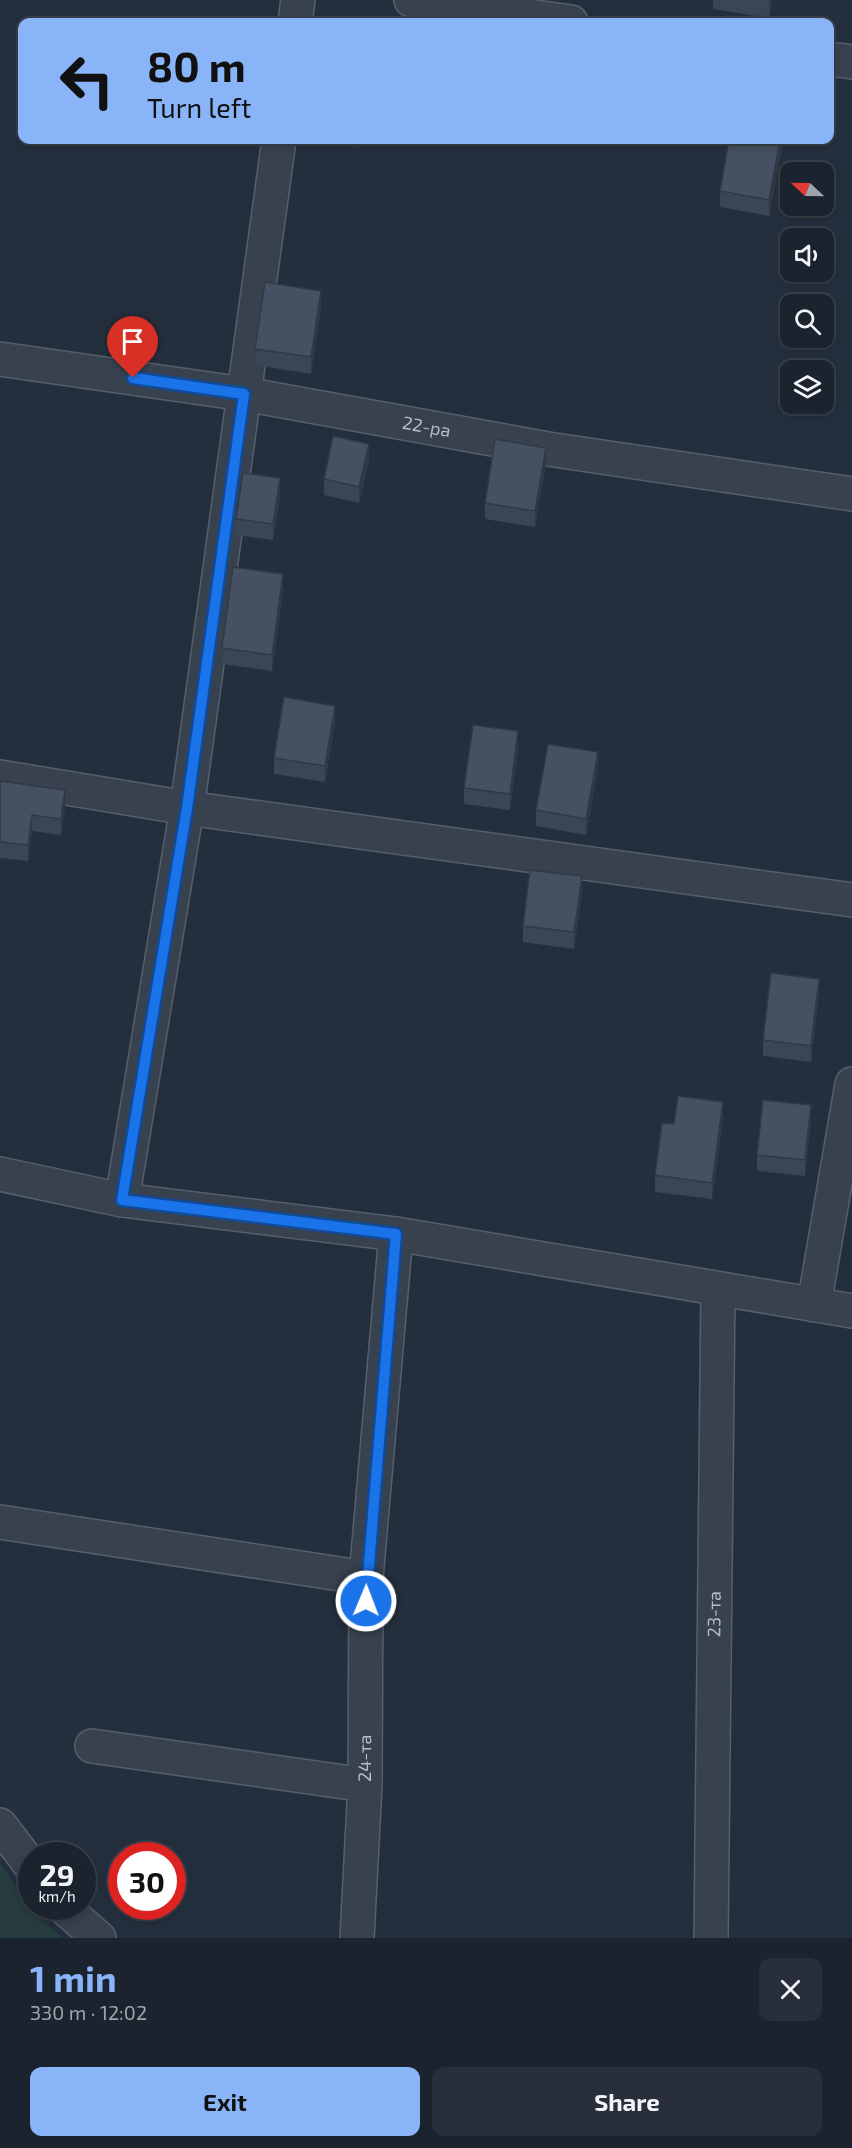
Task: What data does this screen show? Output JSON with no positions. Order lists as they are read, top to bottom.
{
  "streets": {
    "street": ["22-ра", "23-та", "24-та"]
  },
  "north": "left",
  "page": {
    "turn": ["80 m", "Turn left"],
    "speed": "29 km/h",
    "limit": "30",
    "heading": ["1 min", "330 m · 12:02"],
    "buttons": ["Exit", "Share"]
  }
}
